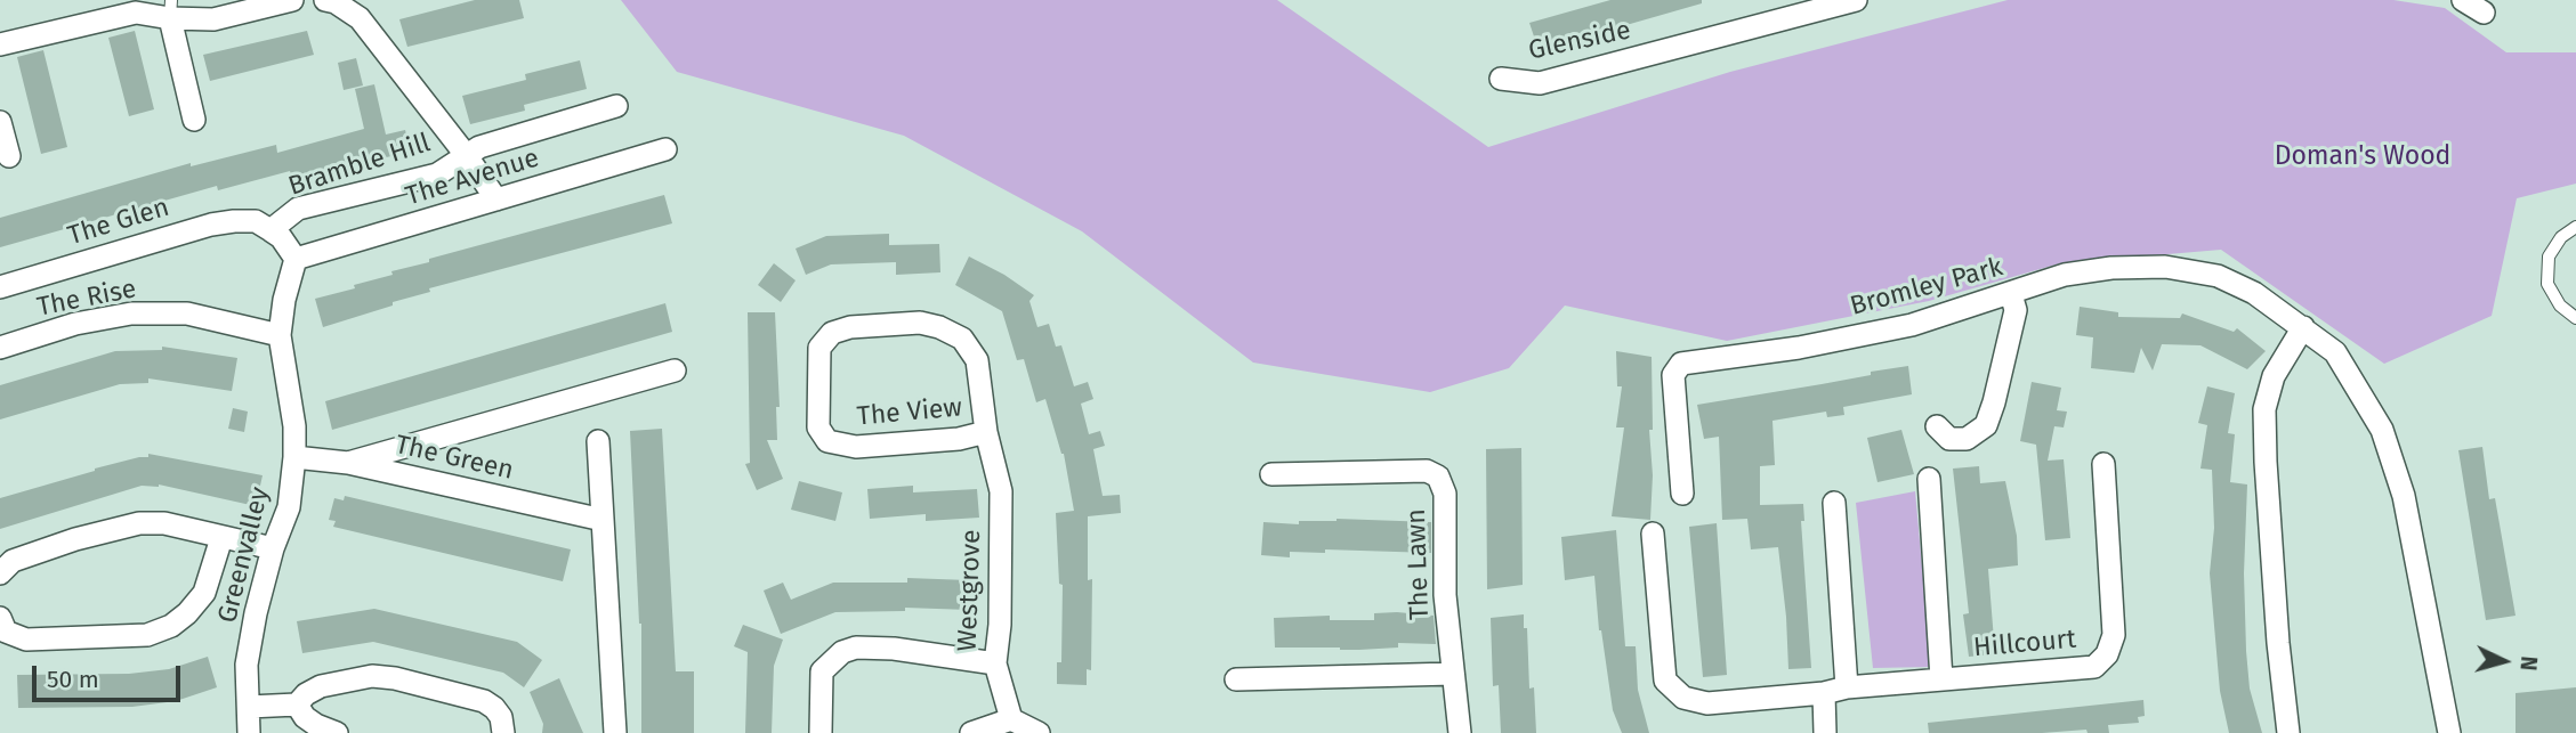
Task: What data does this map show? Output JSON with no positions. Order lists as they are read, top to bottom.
{
  "streets": {
    "street": [
      "Glenside",
      "Bramble Hill",
      "The Avenue",
      "The Glen",
      "Bromley Park",
      "The Rise",
      "The View",
      "The Green",
      "Greenvalley",
      "The Lawn",
      "Westgrove",
      "Hillcourt"
    ]
  },
  "crossings": [
    ["Bramble Hill", "The Avenue"],
    ["Bramble Hill", "The Glen"],
    ["The Avenue", "Greenvalley"],
    ["The Rise", "Greenvalley"],
    ["The View", "Westgrove"],
    ["The Green", "Greenvalley"]
  ],
  "parks": ["Doman's Wood"],
  "scale_bar": "50 m",
  "north": "right"
}
